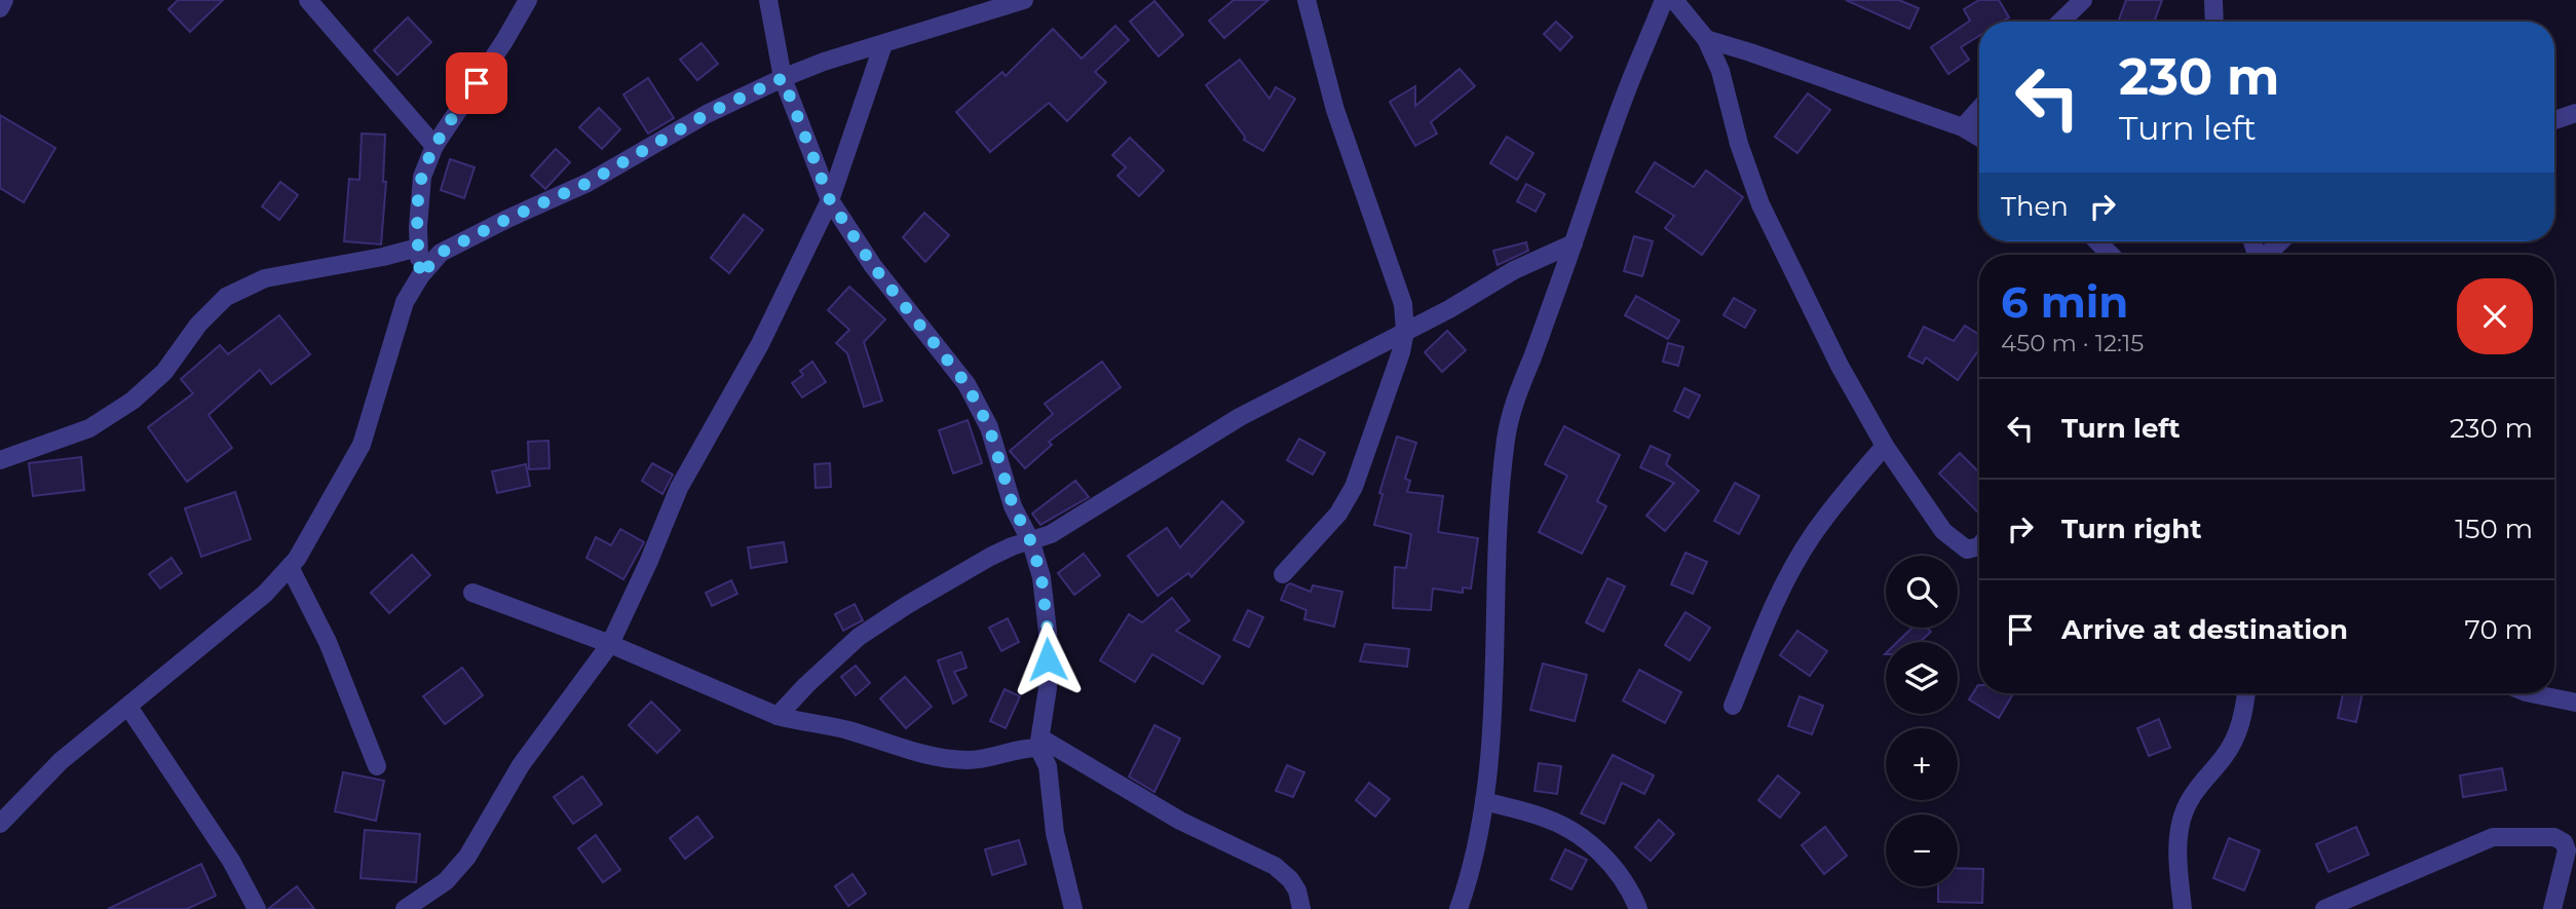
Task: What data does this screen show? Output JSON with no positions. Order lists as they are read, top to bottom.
{
  "page": {
    "turn": ["230 m", "Turn left"],
    "then": "Then",
    "heading": ["6 min", "450 m · 12:15"],
    "list": [
      {
        "name": "Turn left",
        "value": "230 m"
      },
      {
        "name": "Turn right",
        "value": "150 m"
      },
      {
        "name": "Arrive at destination",
        "value": "70 m"
      }
    ],
    "map_buttons": ["+", "−"]
  }
}
